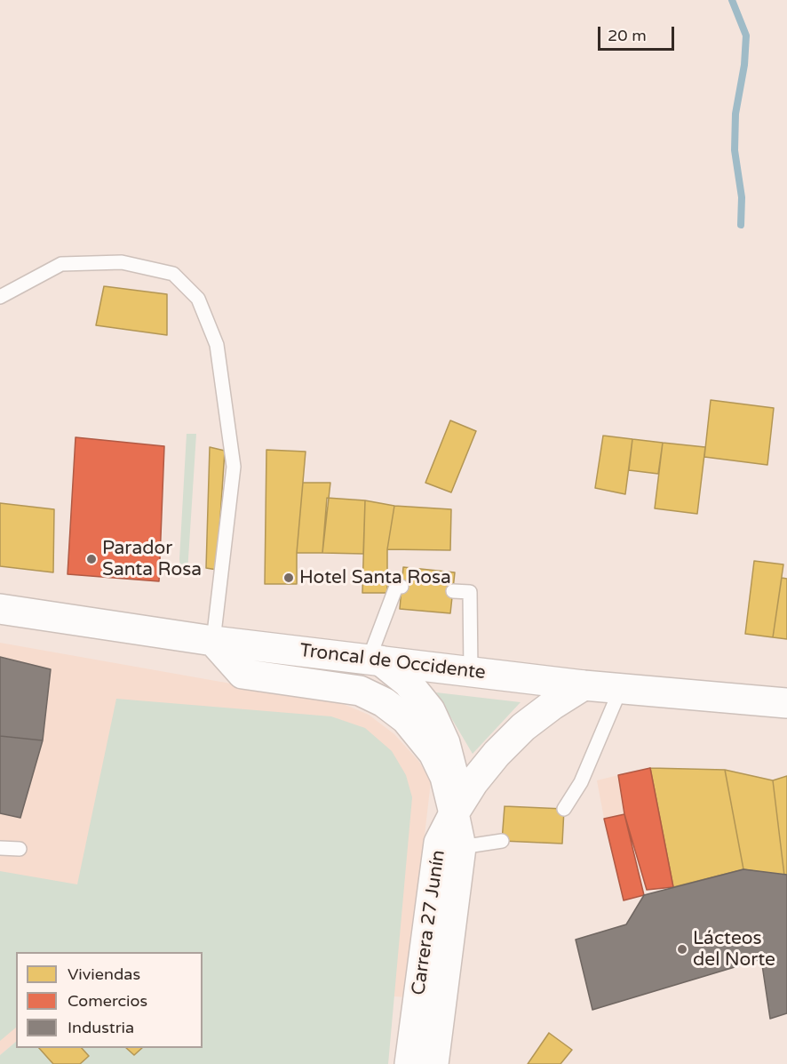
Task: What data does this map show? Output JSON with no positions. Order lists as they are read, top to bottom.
{
  "streets": {
    "main road": ["Troncal de Occidente", "Carrera 27 Junín"]
  },
  "places": ["Parador Santa Rosa", "Hotel Santa Rosa", "Lácteos del Norte"],
  "legend": ["Viviendas", "Comercios", "Industria"],
  "scale_bar": "20 m"
}
